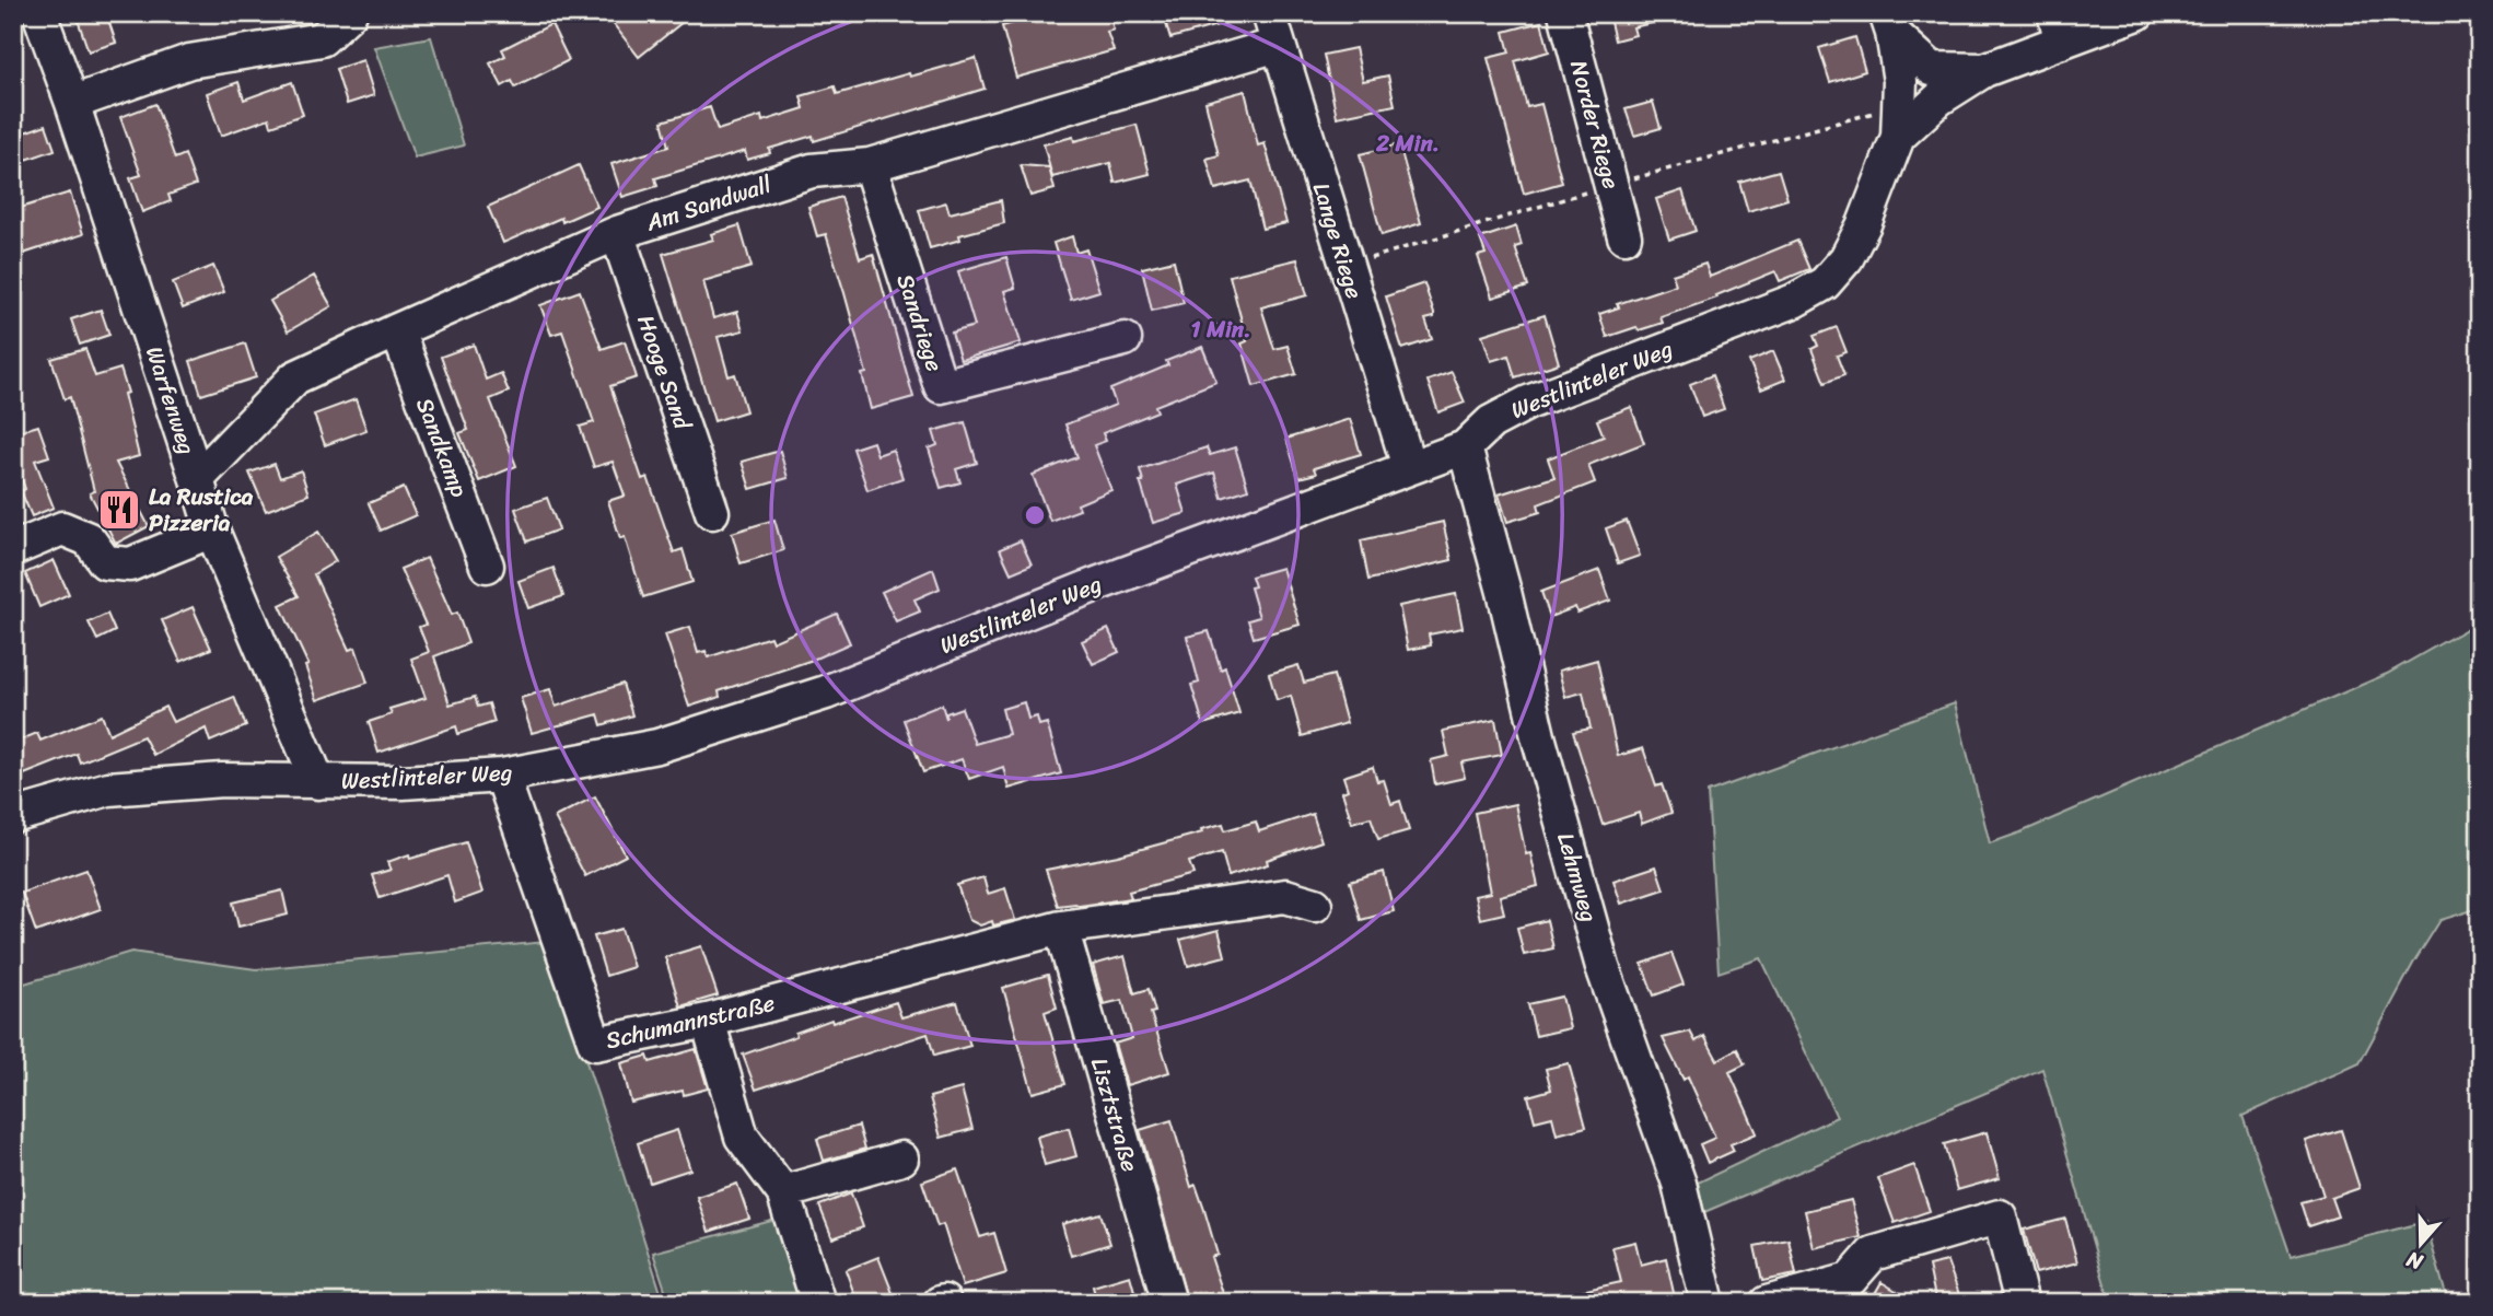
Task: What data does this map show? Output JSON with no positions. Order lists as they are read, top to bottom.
{
  "streets": {
    "street": [
      "Norder Riege",
      "Am Sandwall",
      "Lange Riege",
      "Sandriege",
      "Hooge Sand",
      "Westlinteler Weg",
      "Warfenweg",
      "Sandkamp",
      "Lehmweg",
      "Schumannstraße",
      "Lisztstraße"
    ]
  },
  "crossings": [
    ["Am Sandwall", "Lange Riege"],
    ["Am Sandwall", "Sandriege"],
    ["Am Sandwall", "Hooge Sand"],
    ["Am Sandwall", "Warfenweg"],
    ["Am Sandwall", "Sandkamp"],
    ["Lange Riege", "Westlinteler Weg"],
    ["Westlinteler Weg", "Warfenweg"],
    ["Westlinteler Weg", "Lehmweg"],
    ["Westlinteler Weg", "Schumannstraße"],
    ["Schumannstraße", "Lisztstraße"]
  ],
  "places": {
    "restaurant": ["La Rustica Pizzeria"]
  },
  "north": "bottom",
  "rings": ["2 Min.", "1 Min."]
}
